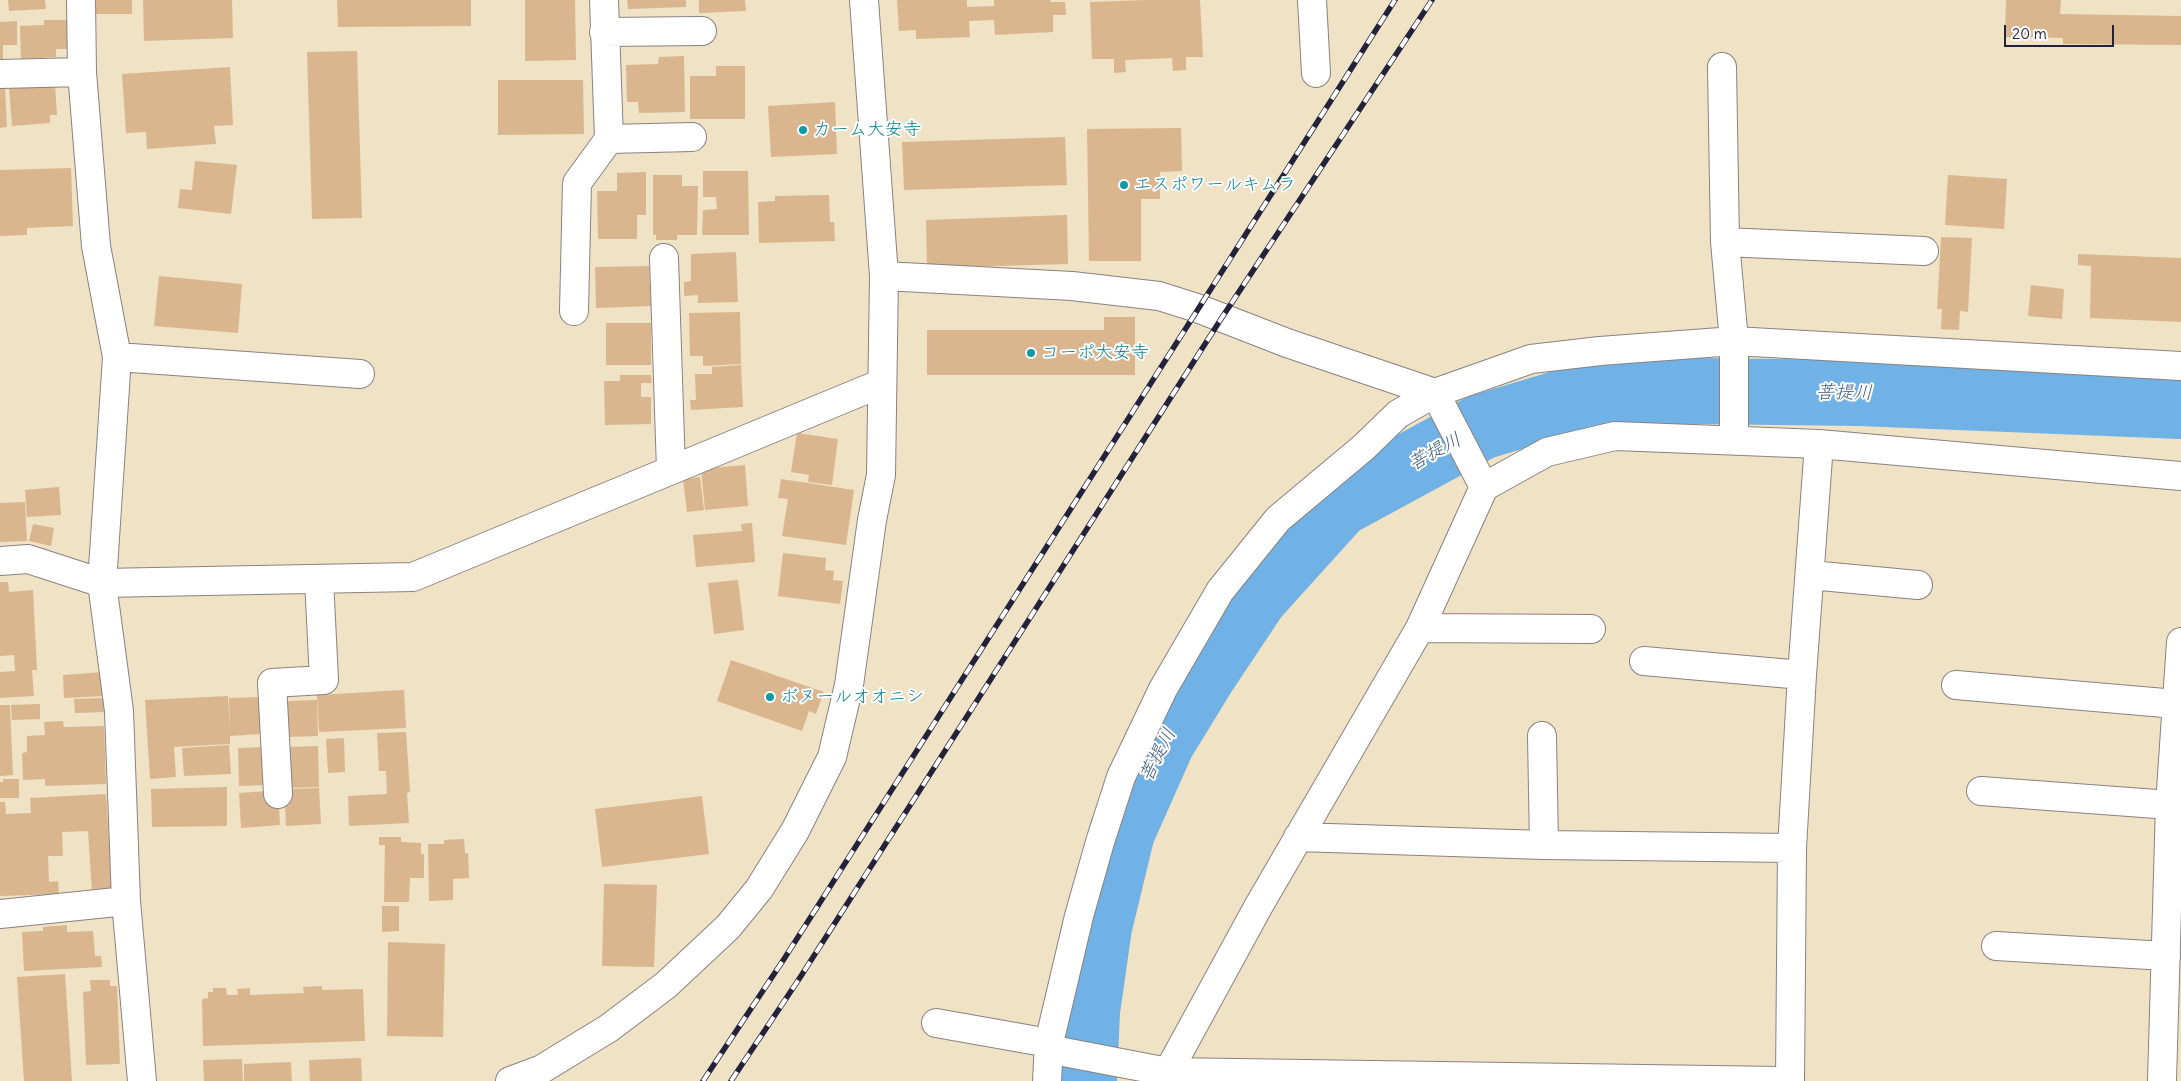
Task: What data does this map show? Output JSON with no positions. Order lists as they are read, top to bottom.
{
  "water": ["菩提川"],
  "places": [
    "カーム大安寺",
    "エスポワールキムラ",
    "コーポ大安寺",
    "ボヌールオオニシ"
  ],
  "scale_bar": "20 m"
}
